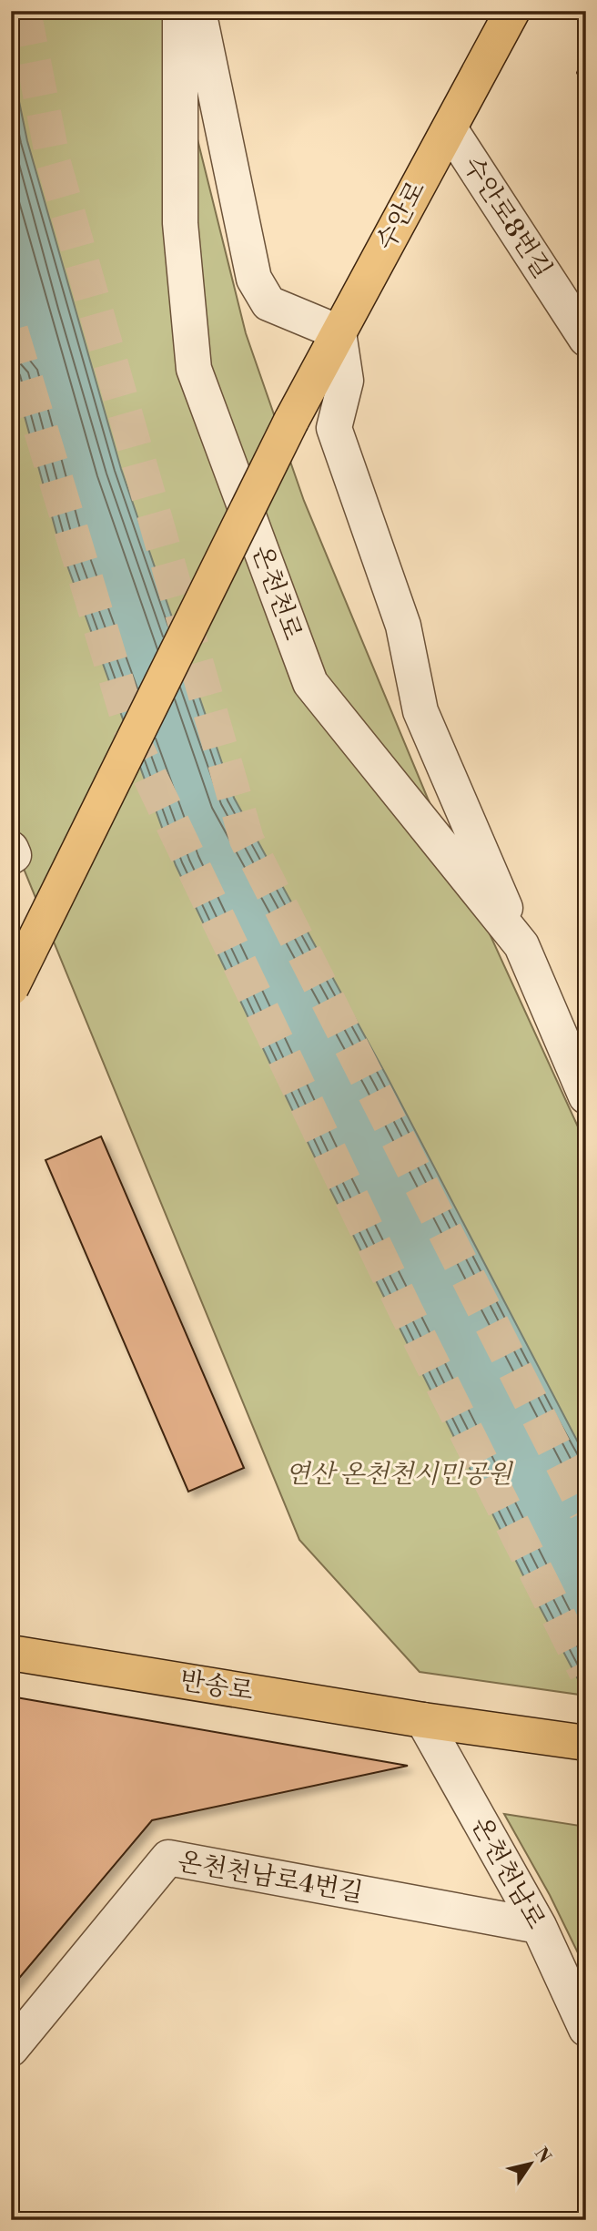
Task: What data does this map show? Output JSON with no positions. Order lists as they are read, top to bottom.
{
  "streets": {
    "main road": ["수안로", "반송로"],
    "street": [
      "수안로8번길",
      "온천천로",
      "온천천남로",
      "온천천남로4번길"
    ]
  },
  "crossings": [
    ["수안로", "수안로8번길"],
    ["반송로", "온천천남로"],
    ["온천천남로", "온천천남로4번길"]
  ],
  "parks": ["연산 온천천시민공원"],
  "north": "top right"
}
